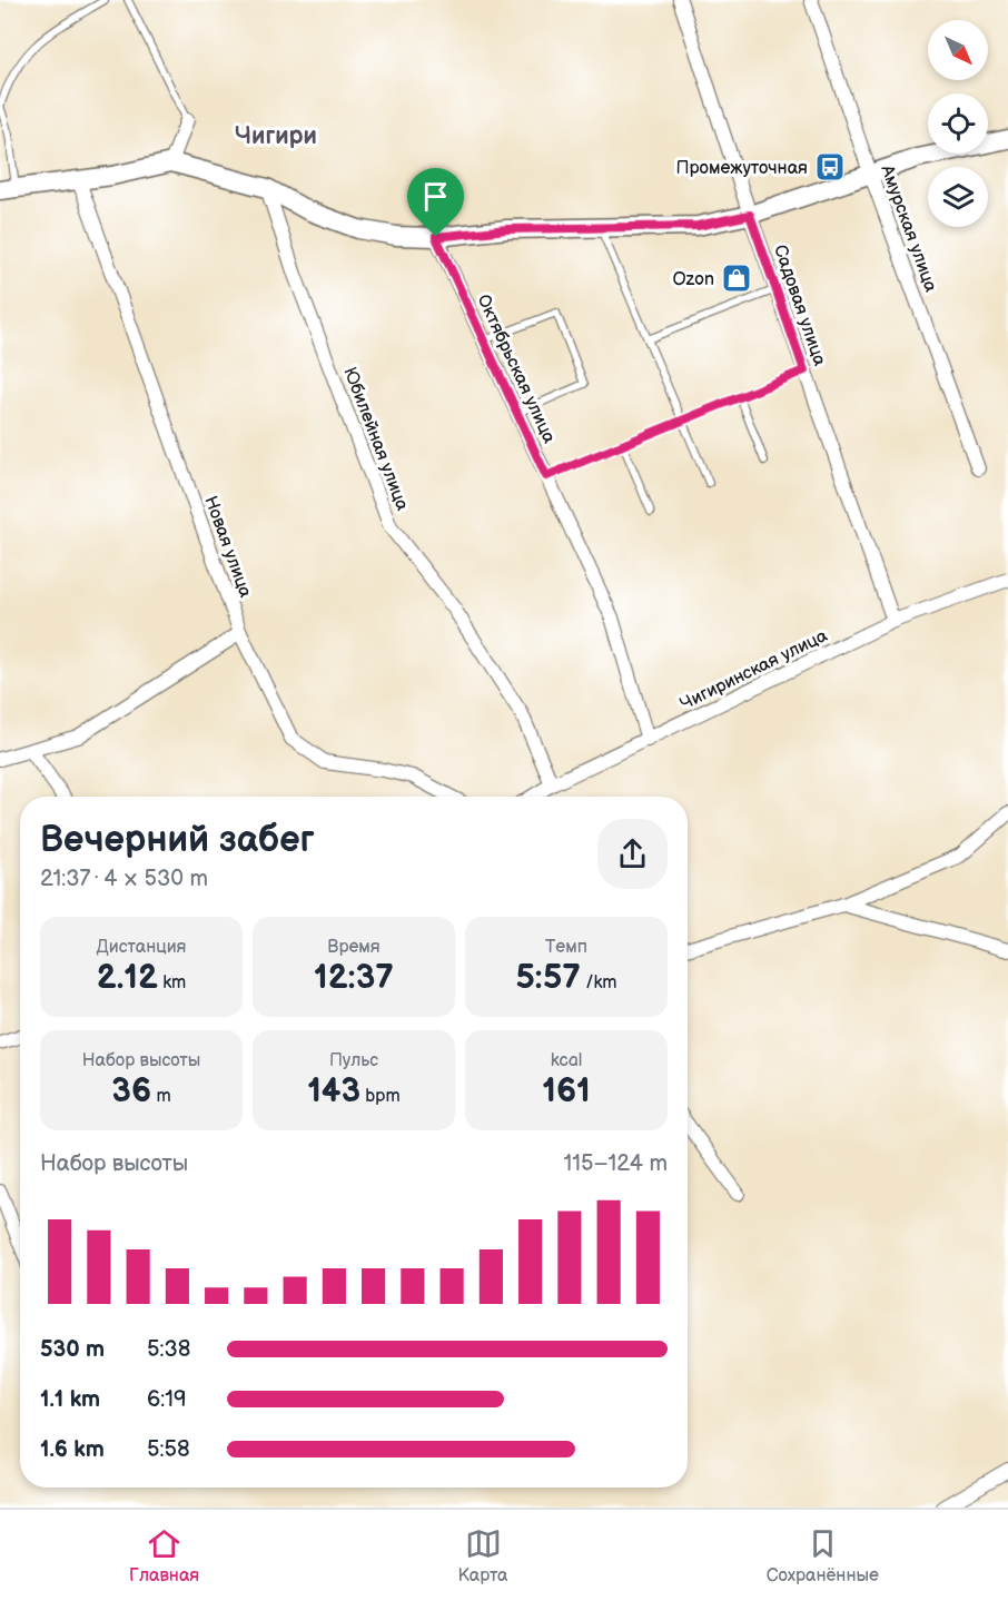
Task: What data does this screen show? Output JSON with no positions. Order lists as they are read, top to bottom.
{
  "streets": {
    "street": [
      "Амурская улица",
      "Садовая улица",
      "Октябрьская улица",
      "Юбилейная улица",
      "Новая улица",
      "Чигиринская улица"
    ]
  },
  "crossings": [
    ["Садовая улица", "Чигиринская улица"],
    ["Октябрьская улица", "Чигиринская улица"],
    ["Юбилейная улица", "Чигиринская улица"]
  ],
  "districts": ["Чигири"],
  "places": {
    "bus stop": ["Промежуточная"],
    "shop": ["Ozon"]
  },
  "north": "bottom right",
  "page": {
    "heading": ["Вечерний забег", "21:37 · 4 × 530 m"],
    "stats": [
      ["Дистанция", "2.12 km"],
      ["Время", "12:37"],
      ["Темп", "5:57 /km"],
      ["Набор высоты", "36 m"],
      ["Пульс", "143 bpm"],
      ["kcal", "161"]
    ],
    "chart": ["Набор высоты", "115–124 m"],
    "list": [
      {
        "name": "530 m",
        "note": "5:38"
      },
      {
        "name": "1.1 km",
        "note": "6:19"
      },
      {
        "name": "1.6 km",
        "note": "5:58"
      }
    ],
    "tabs": ["Главная", "Карта", "Сохранённые"]
  }
}
